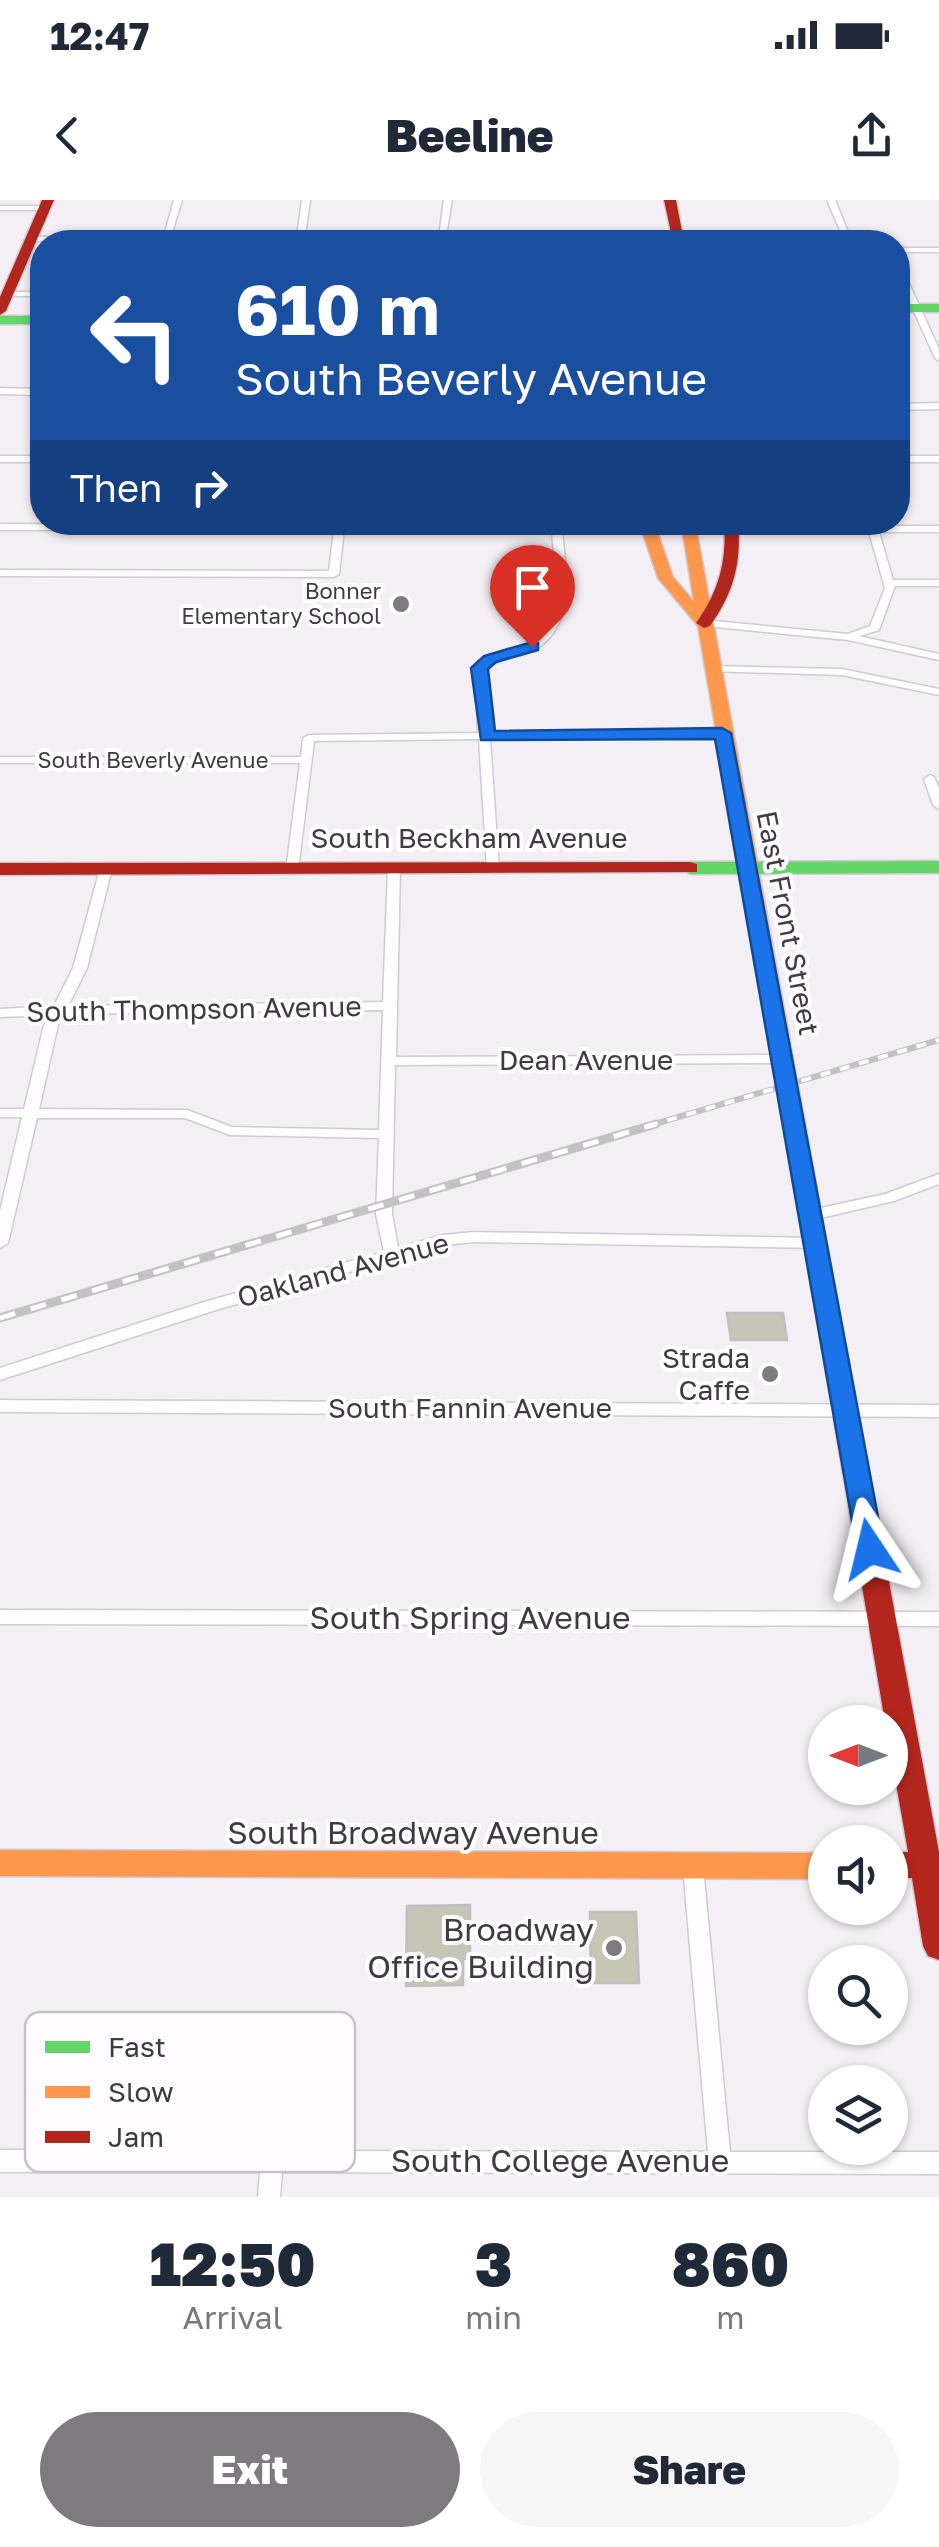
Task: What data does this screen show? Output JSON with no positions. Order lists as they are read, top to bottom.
{
  "streets": {
    "main road": ["South Beckham Avenue", "East Front Street", "South Broadway Avenue"],
    "street": [
      "South Beverly Avenue",
      "South Thompson Avenue",
      "Dean Avenue",
      "Oakland Avenue",
      "South Fannin Avenue",
      "South Spring Avenue",
      "South College Avenue"
    ]
  },
  "crossings": [
    ["South Beckham Avenue", "East Front Street"],
    ["East Front Street", "Dean Avenue"],
    ["East Front Street", "Oakland Avenue"],
    ["East Front Street", "South Fannin Avenue"],
    ["East Front Street", "South Spring Avenue"]
  ],
  "places": ["Bonner Elementary School", "Strada Caffe", "Broadway Office Building"],
  "legend": ["Fast", "Slow", "Jam"],
  "north": "left",
  "page": {
    "status": "12:47",
    "header": "Beeline",
    "turn": ["610 m", "South Beverly Avenue"],
    "then": "Then",
    "eta": [
      "12:50",
      "Arrival",
      "3",
      "min",
      "860",
      "m"
    ],
    "buttons": ["Exit", "Share"]
  }
}
